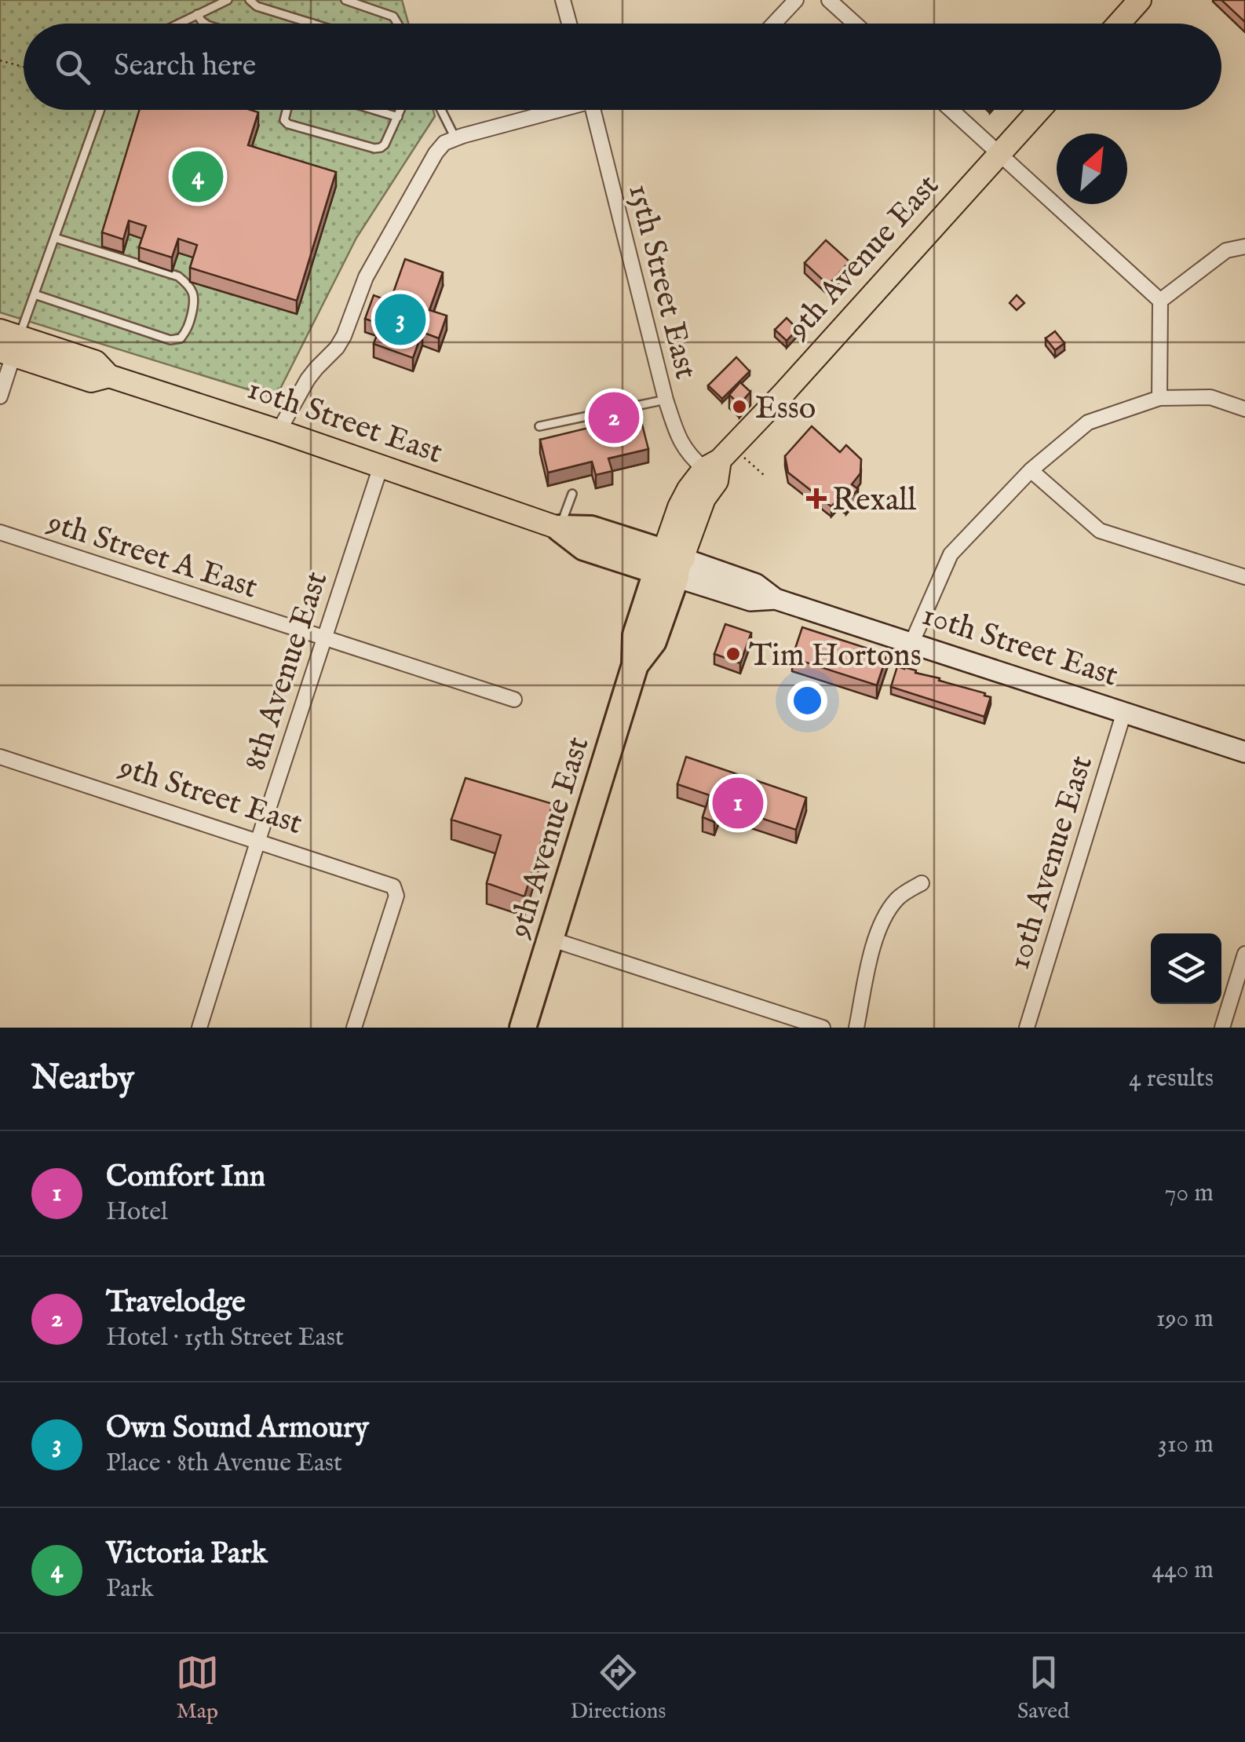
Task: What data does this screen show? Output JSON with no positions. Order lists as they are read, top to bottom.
{
  "streets": {
    "highway": ["9th Avenue East", "10th Street East"],
    "street": [
      "15th Street East",
      "9th Street A East",
      "8th Avenue East",
      "9th Street East",
      "10th Avenue East"
    ]
  },
  "crossings": [
    ["9th Avenue East", "15th Street East"],
    ["9th Avenue East", "10th Street East"],
    ["10th Street East", "8th Avenue East"],
    ["10th Street East", "10th Avenue East"],
    ["9th Street A East", "8th Avenue East"],
    ["8th Avenue East", "9th Street East"]
  ],
  "places": {
    "other": ["Esso", "Tim Hortons"],
    "health": ["Rexall"]
  },
  "north": "top right",
  "page": {
    "search": "Search here",
    "pins": [
      "4",
      "3",
      "2",
      "1"
    ],
    "heading": ["Nearby", "4 results"],
    "list": [
      {
        "mark": "1",
        "name": "Comfort Inn",
        "note": "Hotel",
        "value": "70 m"
      },
      {
        "mark": "2",
        "name": "Travelodge",
        "note": "Hotel · 15th Street East",
        "value": "190 m"
      },
      {
        "mark": "3",
        "name": "Own Sound Armoury",
        "note": "Place · 8th Avenue East",
        "value": "310 m"
      },
      {
        "mark": "4",
        "name": "Victoria Park",
        "note": "Park",
        "value": "440 m"
      }
    ],
    "nav": ["Map", "Directions", "Saved"]
  }
}
